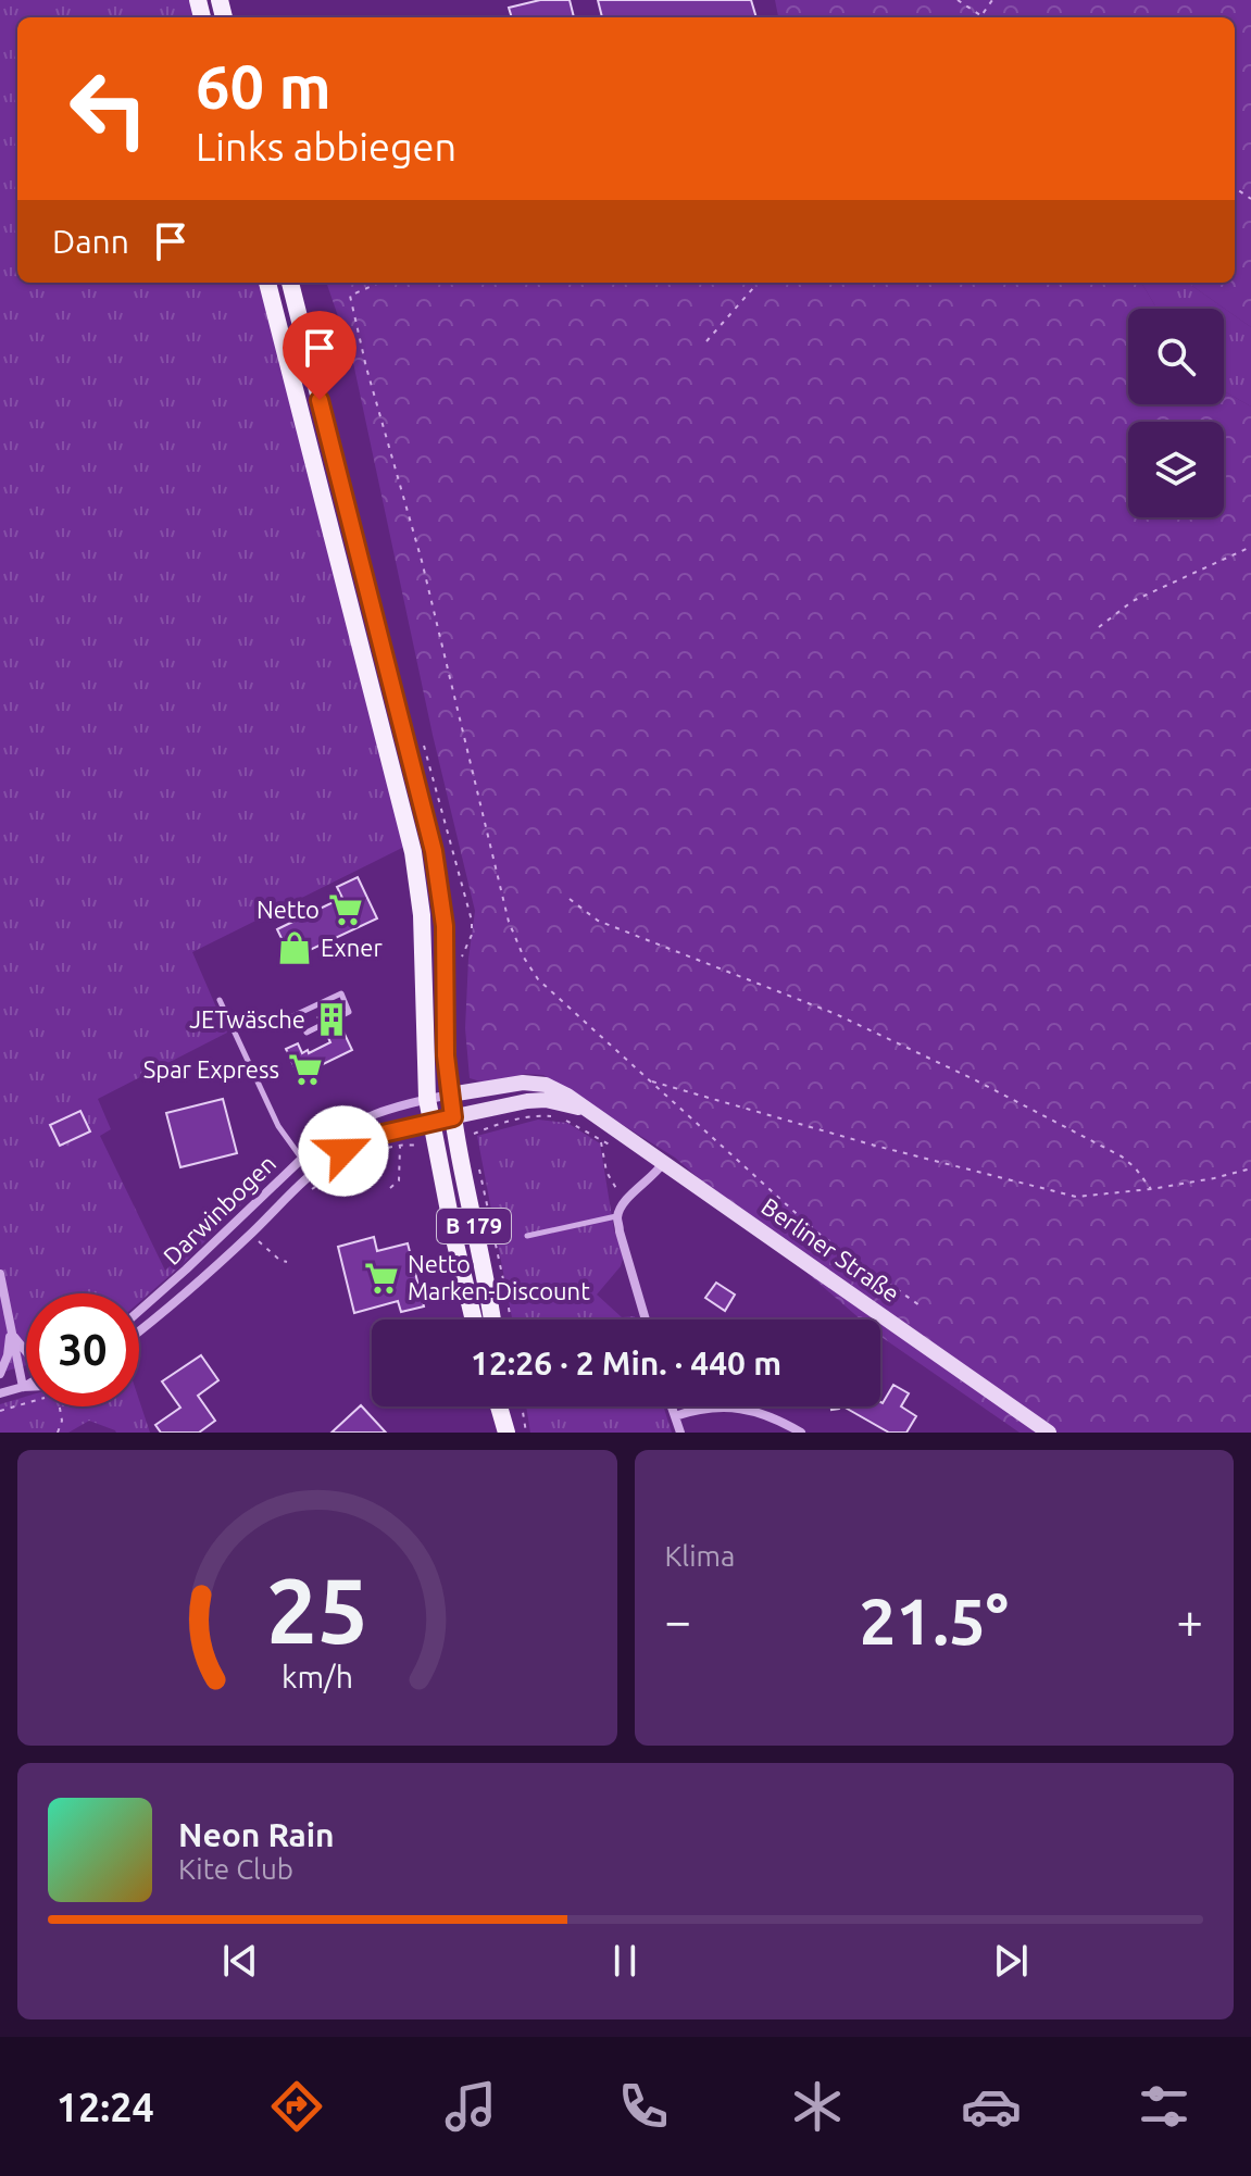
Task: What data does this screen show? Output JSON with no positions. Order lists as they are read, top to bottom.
{
  "streets": {
    "main road": ["B 179"],
    "street": ["Darwinbogen", "Berliner Straße"]
  },
  "crossings": [
    ["Darwinbogen", "B 179"],
    ["Darwinbogen", "Berliner Straße"],
    ["B 179", "Berliner Straße"]
  ],
  "places": {
    "supermarket": ["Netto", "Spar Express", "Netto Marken-Discount"],
    "shop": ["Exner"],
    "building": ["JETwäsche"]
  },
  "page": {
    "turn": ["60 m", "Links abbiegen"],
    "then": "Dann",
    "limit": "30",
    "trip": "12:26 · 2 Min. · 440 m",
    "tile": "Klima",
    "heat": ["−", "21.5°", "+"],
    "song": ["Neon Rain", "Kite Club"],
    "tabs": "12:24",
    "gauge": ["25", "km/h"]
  }
}
